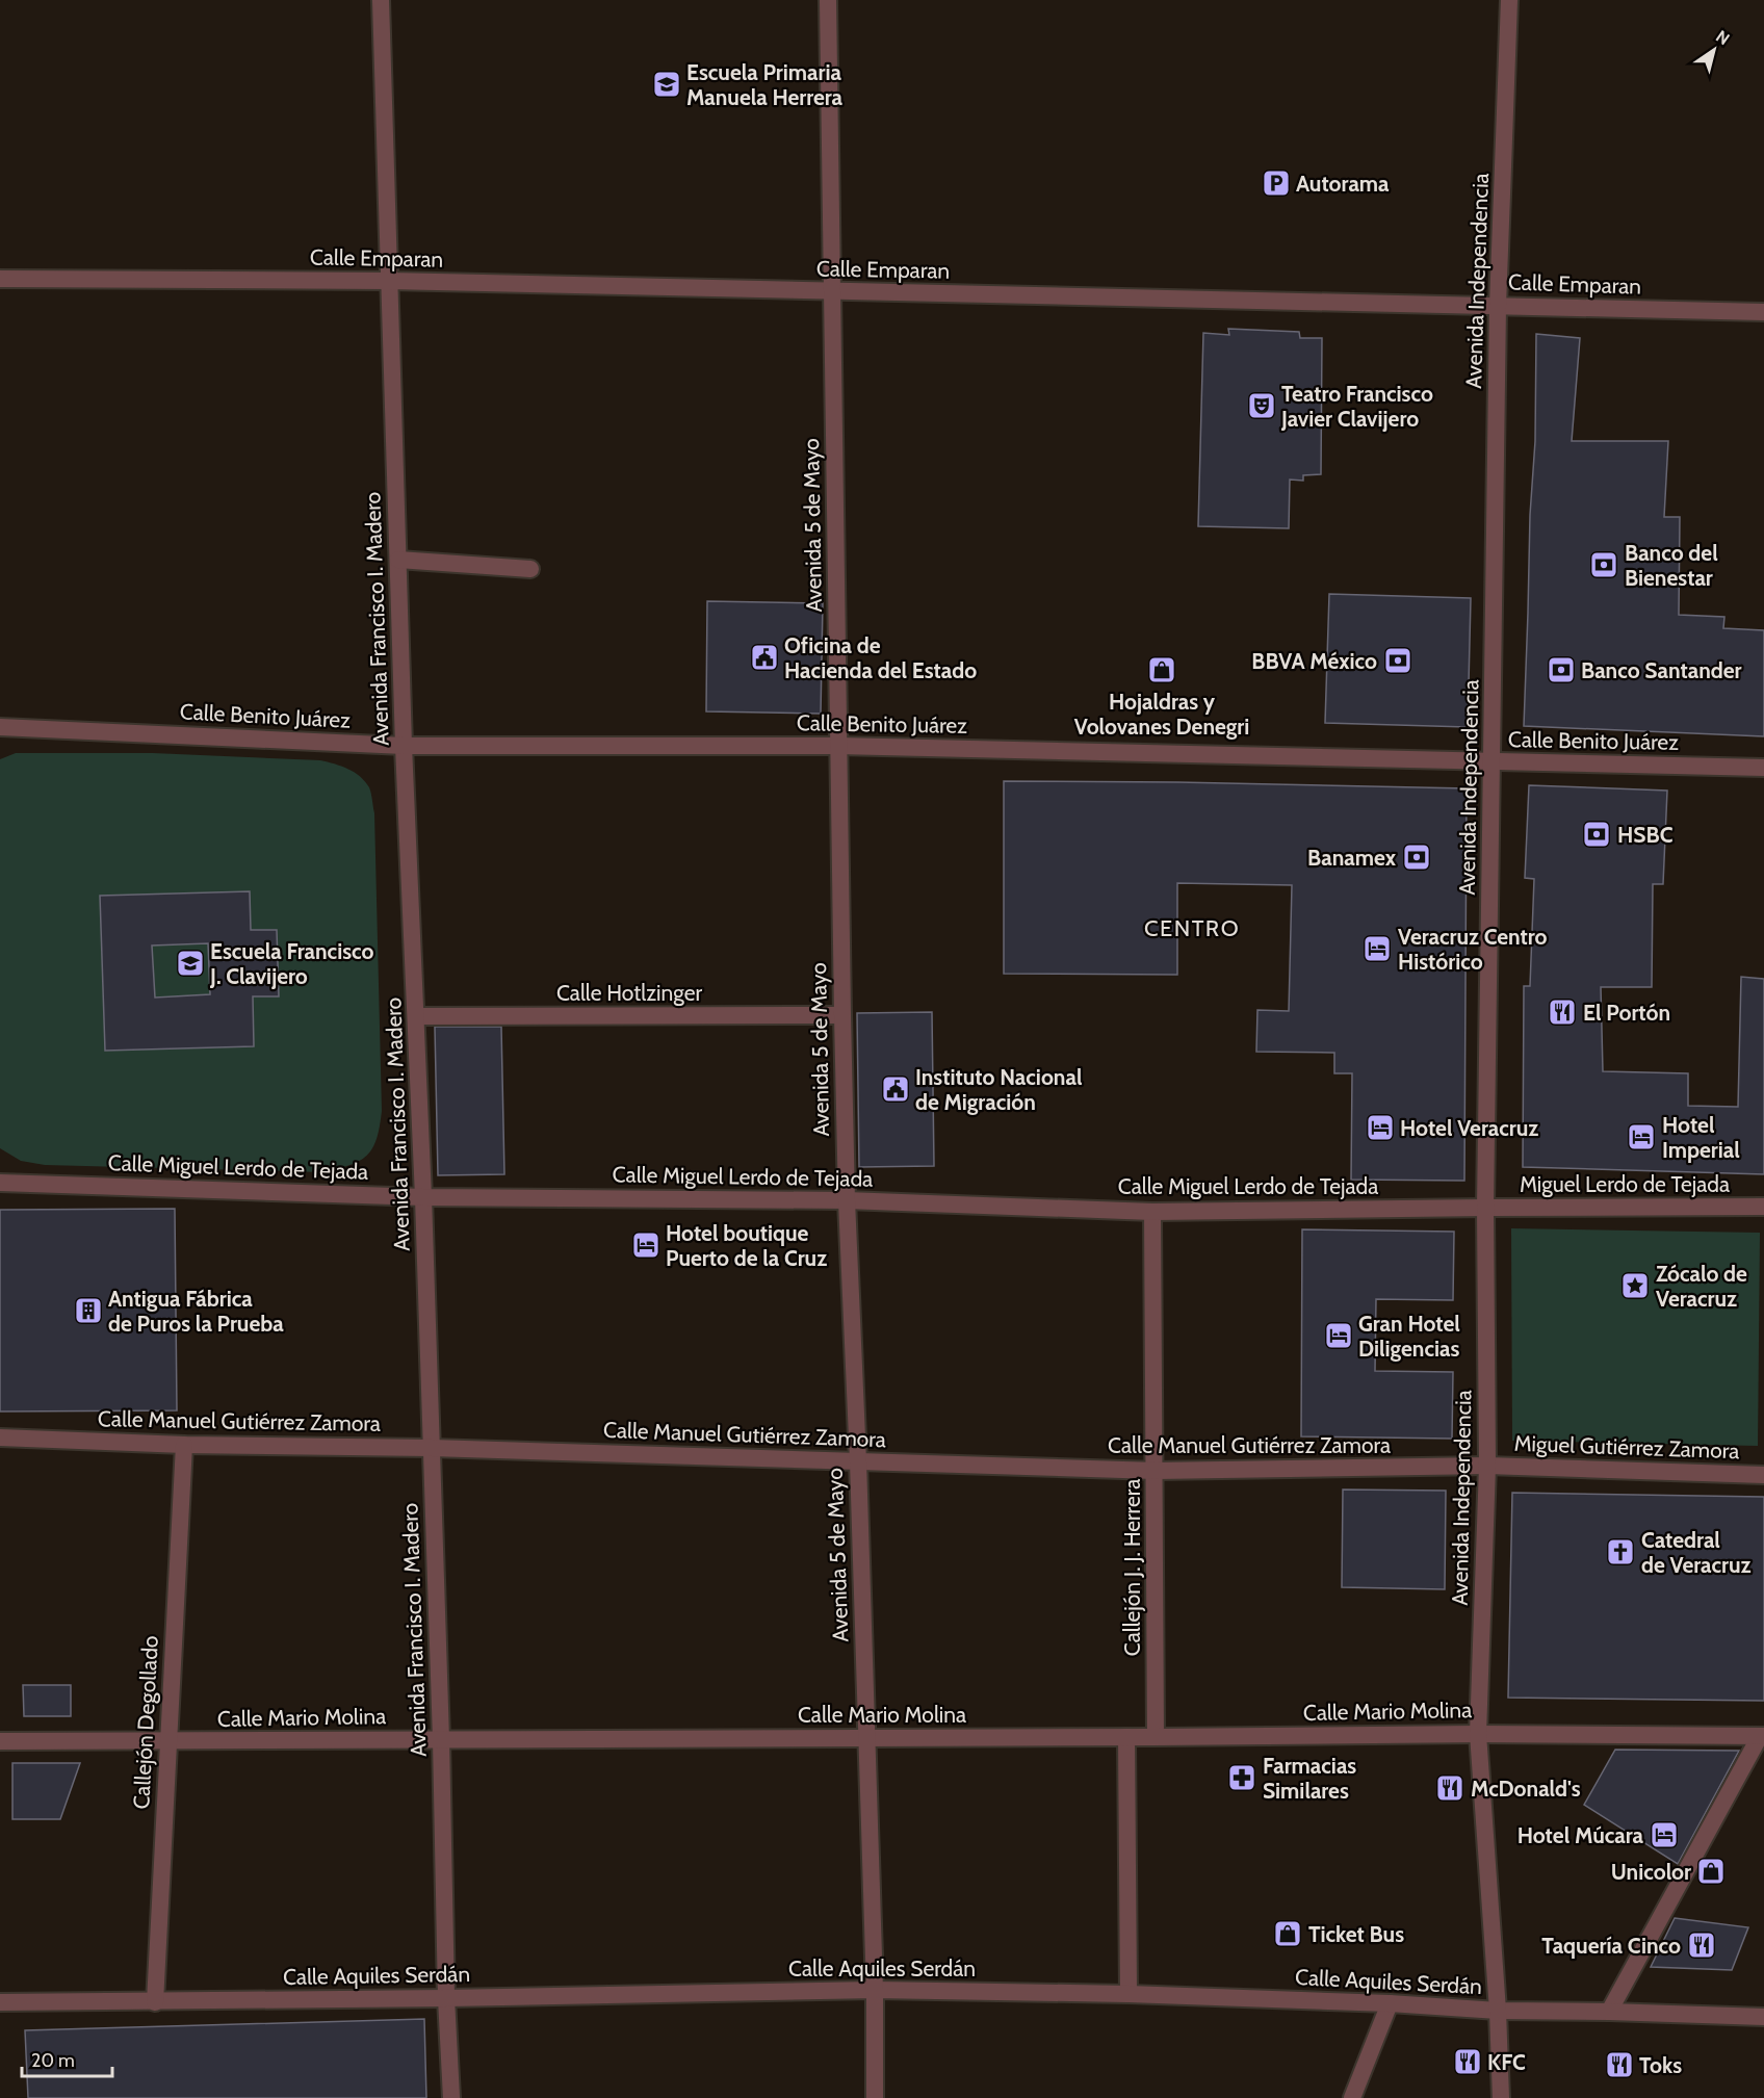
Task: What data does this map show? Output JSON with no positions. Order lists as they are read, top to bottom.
{
  "streets": {
    "street": [
      "Calle Emparan",
      "Avenida Independencia",
      "Avenida 5 de Mayo",
      "Avenida Francisco I. Madero",
      "Calle Benito Juárez",
      "Calle Hotlzinger",
      "Calle Miguel Lerdo de Tejada",
      "Miguel Lerdo de Tejada",
      "Calle Manuel Gutiérrez Zamora",
      "Miguel Gutiérrez Zamora",
      "Callejón J. J. Herrera",
      "Calle Mario Molina",
      "Callejón Degollado",
      "Calle Aquiles Serdán"
    ]
  },
  "crossings": [
    ["Calle Emparan", "Avenida Independencia"],
    ["Calle Emparan", "Avenida 5 de Mayo"],
    ["Calle Emparan", "Avenida Francisco I. Madero"],
    ["Avenida Independencia", "Calle Benito Juárez"],
    ["Avenida Independencia", "Calle Miguel Lerdo de Tejada"],
    ["Avenida Independencia", "Miguel Lerdo de Tejada"],
    ["Avenida Independencia", "Calle Manuel Gutiérrez Zamora"],
    ["Avenida Independencia", "Miguel Gutiérrez Zamora"],
    ["Avenida Independencia", "Calle Mario Molina"],
    ["Avenida Independencia", "Calle Aquiles Serdán"],
    ["Avenida 5 de Mayo", "Calle Benito Juárez"],
    ["Avenida 5 de Mayo", "Calle Hotlzinger"],
    ["Avenida 5 de Mayo", "Calle Miguel Lerdo de Tejada"],
    ["Avenida 5 de Mayo", "Calle Manuel Gutiérrez Zamora"],
    ["Avenida 5 de Mayo", "Calle Mario Molina"],
    ["Avenida 5 de Mayo", "Calle Aquiles Serdán"],
    ["Avenida Francisco I. Madero", "Calle Benito Juárez"],
    ["Avenida Francisco I. Madero", "Calle Hotlzinger"],
    ["Avenida Francisco I. Madero", "Calle Miguel Lerdo de Tejada"],
    ["Avenida Francisco I. Madero", "Calle Manuel Gutiérrez Zamora"],
    ["Avenida Francisco I. Madero", "Calle Mario Molina"],
    ["Avenida Francisco I. Madero", "Calle Aquiles Serdán"],
    ["Calle Miguel Lerdo de Tejada", "Miguel Lerdo de Tejada"],
    ["Calle Miguel Lerdo de Tejada", "Callejón J. J. Herrera"],
    ["Calle Manuel Gutiérrez Zamora", "Miguel Gutiérrez Zamora"],
    ["Calle Manuel Gutiérrez Zamora", "Callejón J. J. Herrera"],
    ["Calle Manuel Gutiérrez Zamora", "Callejón Degollado"],
    ["Callejón J. J. Herrera", "Calle Mario Molina"],
    ["Calle Mario Molina", "Callejón Degollado"],
    ["Callejón Degollado", "Calle Aquiles Serdán"]
  ],
  "districts": ["CENTRO"],
  "places": {
    "school or university": ["Escuela Primaria Manuela Herrera", "Escuela Francisco J. Clavijero"],
    "parking": ["Autorama"],
    "theatre": ["Teatro Francisco Javier Clavijero"],
    "bank": [
      "Banco del Bienestar",
      "BBVA México",
      "Banco Santander",
      "HSBC",
      "Banamex"
    ],
    "public building": ["Oficina de Hacienda del Estado", "Instituto Nacional de Migración"],
    "shop": ["Hojaldras y Volovanes Denegri", "Unicolor", "Ticket Bus"],
    "hotel": [
      "Veracruz Centro Histórico",
      "Hotel Veracruz",
      "Hotel Imperial",
      "Hotel boutique Puerto de la Cruz",
      "Gran Hotel Diligencias",
      "Hotel Múcara"
    ],
    "restaurant": [
      "El Portón",
      "McDonald's",
      "Taquería Cinco",
      "KFC",
      "Toks"
    ],
    "place": ["Zócalo de Veracruz"],
    "building": ["Antigua Fábrica de Puros la Prueba"],
    "church": ["Catedral de Veracruz"],
    "pharmacy": ["Farmacias Similares"]
  },
  "scale_bar": "20 m",
  "north": "top right"
}
